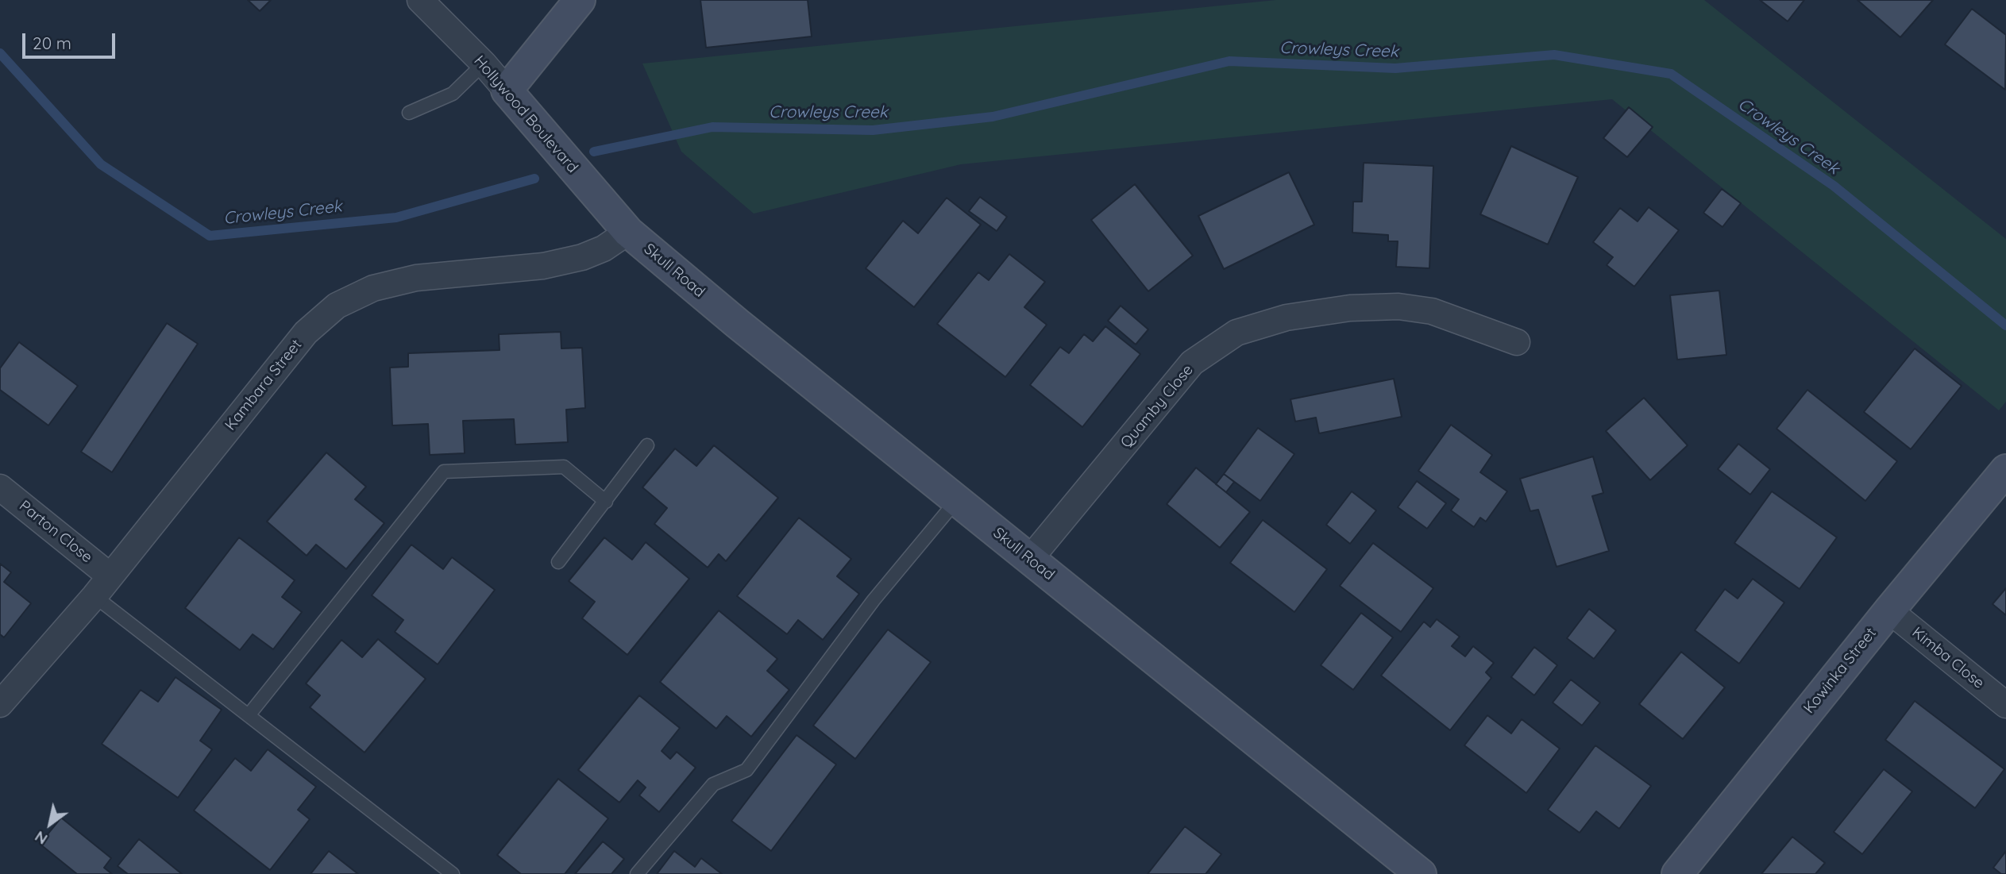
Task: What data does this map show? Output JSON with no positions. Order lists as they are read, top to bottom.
{
  "streets": {
    "street": [
      "Hollywood Boulevard",
      "Skull Road",
      "Kambara Street",
      "Quamby Close",
      "Parton Close",
      "Kimba Close",
      "Kowinka Street"
    ]
  },
  "crossings": [
    ["Hollywood Boulevard", "Skull Road"],
    ["Hollywood Boulevard", "Kambara Street"],
    ["Skull Road", "Kambara Street"],
    ["Skull Road", "Quamby Close"],
    ["Kambara Street", "Parton Close"],
    ["Kimba Close", "Kowinka Street"]
  ],
  "water": ["Crowleys Creek"],
  "scale_bar": "20 m",
  "north": "bottom left"
}
